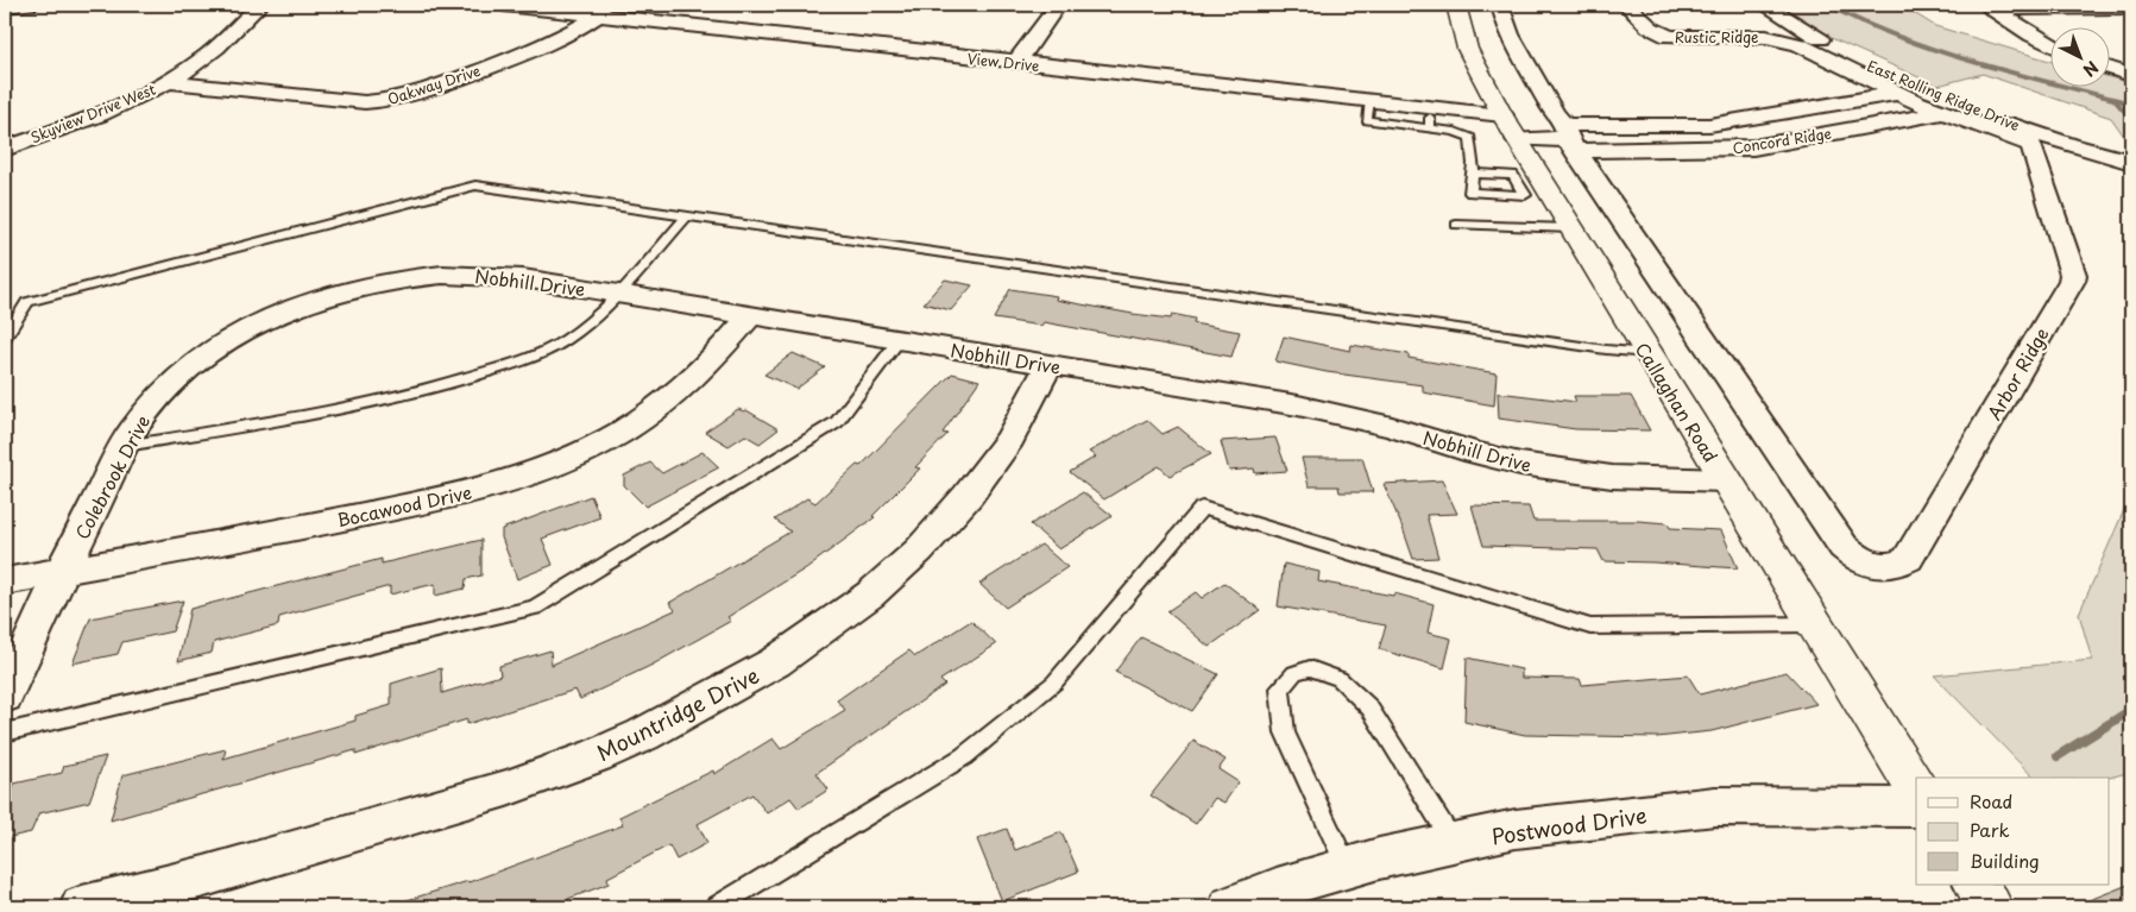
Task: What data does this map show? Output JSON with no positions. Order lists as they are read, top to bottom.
{
  "streets": {
    "main road": ["Callaghan Road"],
    "street": [
      "Rustic Ridge",
      "View Drive",
      "Oakway Drive",
      "East Rolling Ridge Drive",
      "Skyview Drive West",
      "Concord Ridge",
      "Nobhill Drive",
      "Arbor Ridge",
      "Colebrook Drive",
      "Bocawood Drive",
      "Mountridge Drive",
      "Postwood Drive"
    ]
  },
  "crossings": [
    ["Rustic Ridge", "East Rolling Ridge Drive"],
    ["View Drive", "Oakway Drive"],
    ["View Drive", "Concord Ridge"],
    ["View Drive", "Callaghan Road"],
    ["Oakway Drive", "Skyview Drive West"],
    ["East Rolling Ridge Drive", "Concord Ridge"],
    ["East Rolling Ridge Drive", "Arbor Ridge"],
    ["Concord Ridge", "Arbor Ridge"],
    ["Concord Ridge", "Callaghan Road"],
    ["Nobhill Drive", "Callaghan Road"],
    ["Nobhill Drive", "Colebrook Drive"],
    ["Nobhill Drive", "Bocawood Drive"],
    ["Nobhill Drive", "Mountridge Drive"],
    ["Colebrook Drive", "Bocawood Drive"]
  ],
  "legend": ["Road", "Park", "Building"],
  "north": "bottom right"
}
